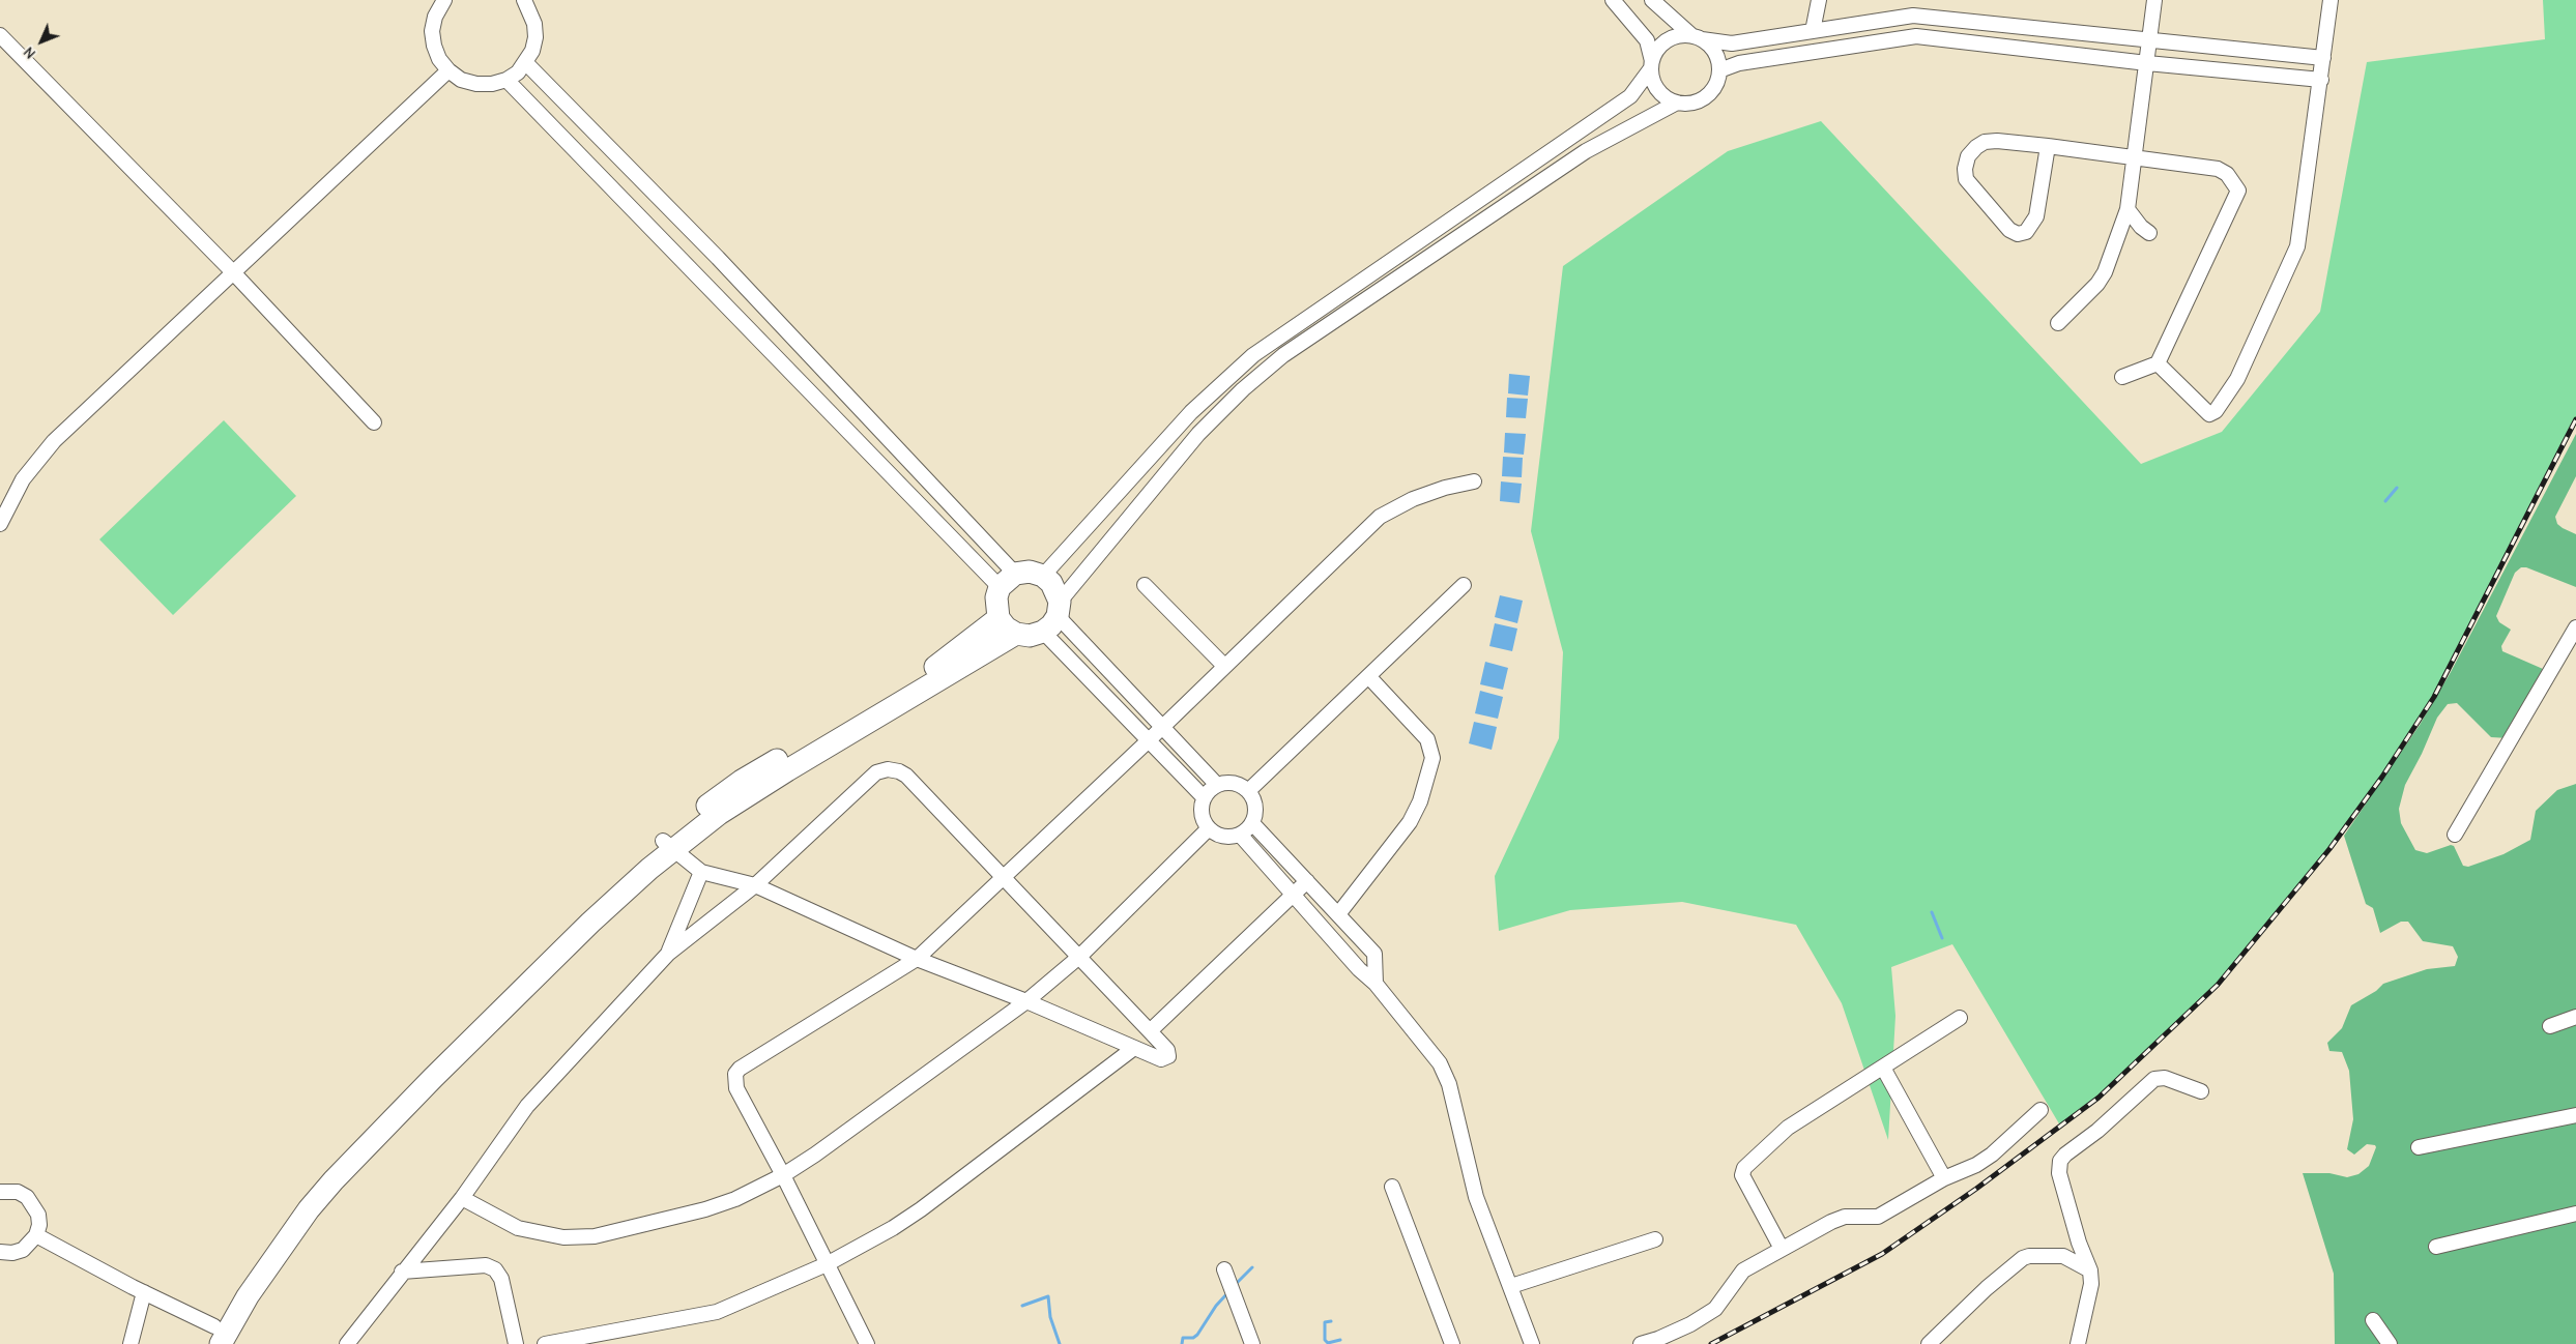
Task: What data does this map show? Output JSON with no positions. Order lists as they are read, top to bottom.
{
  "north": "bottom left"
}
